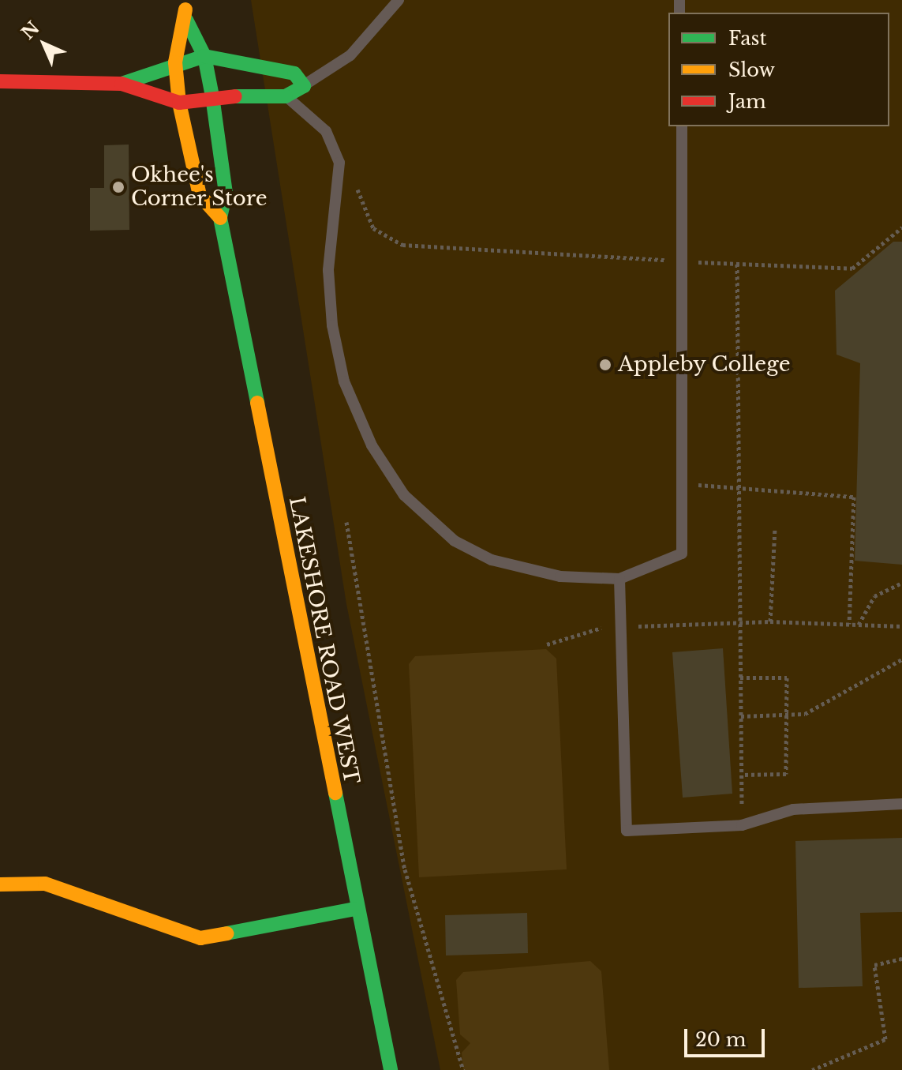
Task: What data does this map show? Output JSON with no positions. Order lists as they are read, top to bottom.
{
  "streets": {
    "main road": ["LAKESHORE ROAD WEST"]
  },
  "places": ["Okhee's Corner Store", "Appleby College"],
  "legend": ["Fast", "Slow", "Jam"],
  "scale_bar": "20 m",
  "north": "top left"
}
